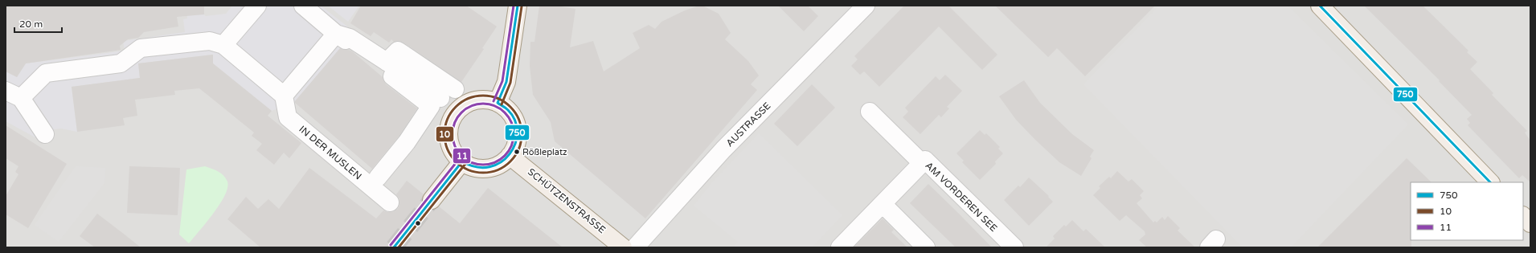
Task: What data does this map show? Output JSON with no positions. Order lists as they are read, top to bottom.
{
  "streets": {
    "main road": ["SCHÜTZENSTRASSE"],
    "street": ["AUSTRASSE", "IN DER MUSLEN", "AM VORDEREN SEE"]
  },
  "places": ["Rößleplatz"],
  "lines": ["transit line 750", "transit line 11", "transit line 10"],
  "legend": ["750", "10", "11"],
  "scale_bar": "20 m"
}
